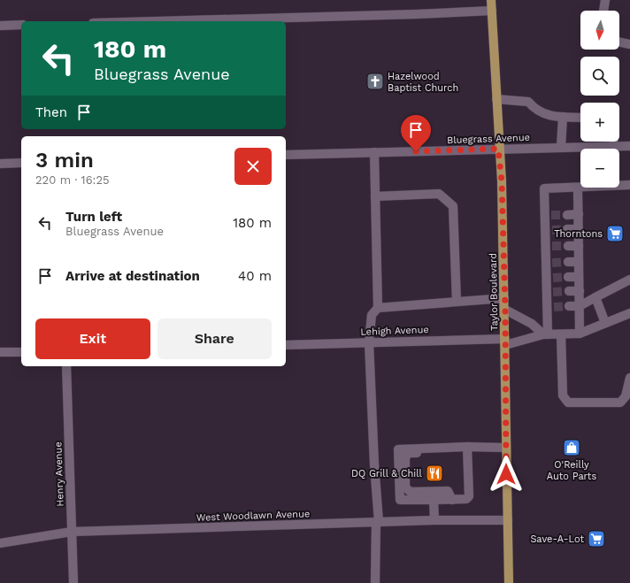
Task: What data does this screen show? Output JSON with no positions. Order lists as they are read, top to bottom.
{
  "streets": {
    "main road": ["Taylor Boulevard"],
    "street": [
      "Bluegrass Avenue",
      "Lehigh Avenue",
      "Henry Avenue",
      "West Woodlawn Avenue"
    ]
  },
  "crossings": [
    ["Bluegrass Avenue", "Taylor Boulevard"],
    ["Taylor Boulevard", "Lehigh Avenue"],
    ["Taylor Boulevard", "West Woodlawn Avenue"],
    ["Henry Avenue", "West Woodlawn Avenue"]
  ],
  "places": {
    "church": ["Hazelwood Baptist Church"],
    "supermarket": ["Thorntons", "Save-A-Lot"],
    "shop": ["O'Reilly Auto Parts"],
    "restaurant": ["DQ Grill & Chill"]
  },
  "north": "bottom",
  "page": {
    "map_buttons": ["+", "−"],
    "turn": ["180 m", "Bluegrass Avenue"],
    "then": "Then",
    "heading": ["3 min", "220 m · 16:25"],
    "list": [
      {
        "name": "Turn left",
        "note": "Bluegrass Avenue",
        "value": "180 m"
      },
      {
        "name": "Arrive at destination",
        "value": "40 m"
      }
    ],
    "buttons": ["Exit", "Share"]
  }
}
